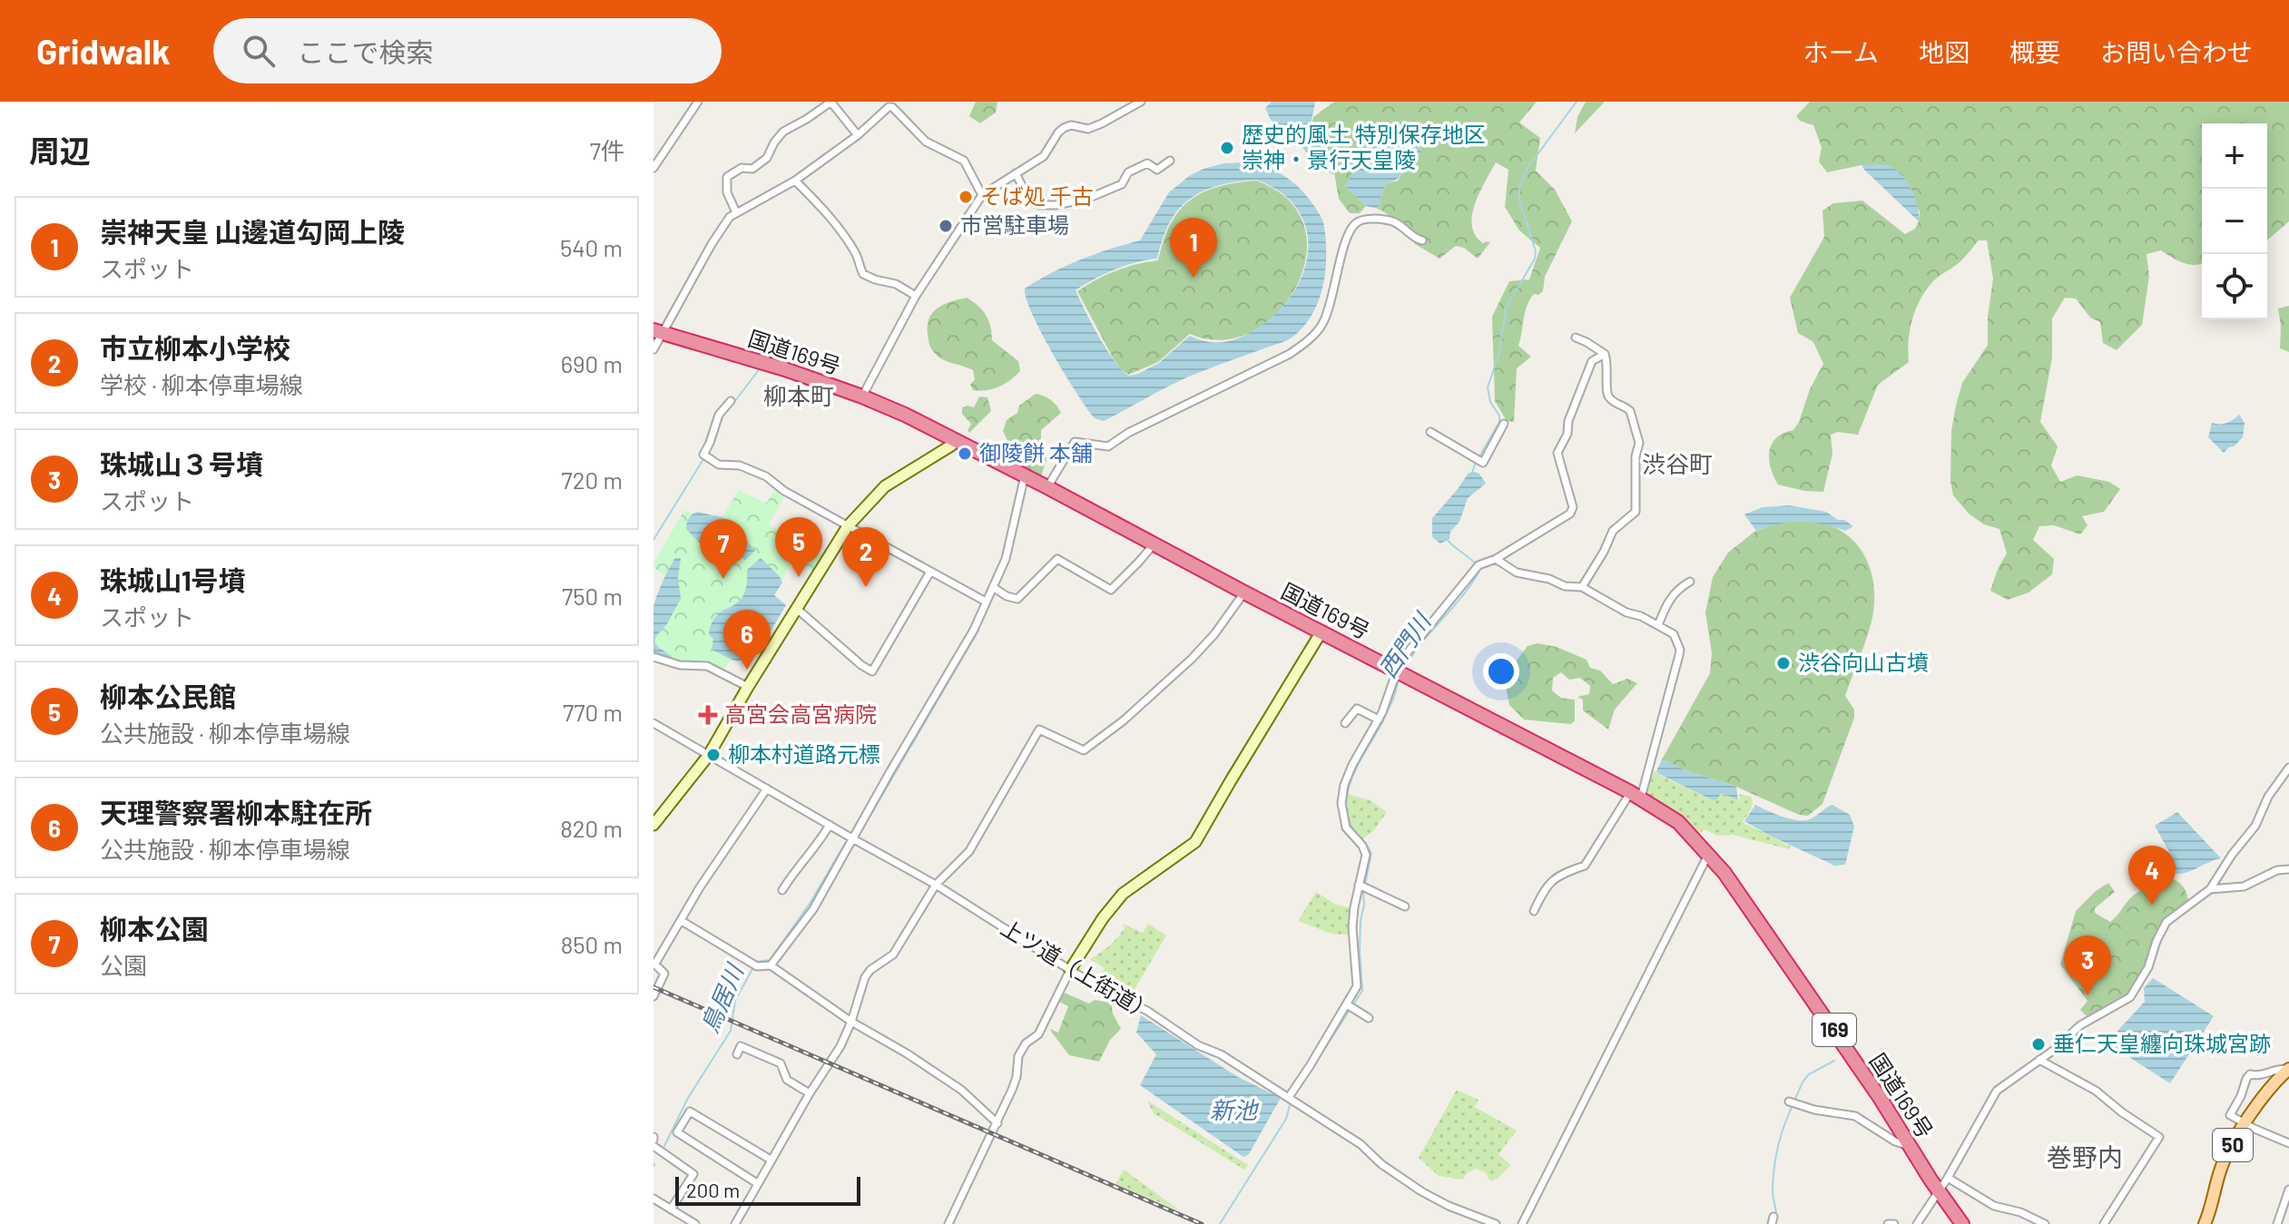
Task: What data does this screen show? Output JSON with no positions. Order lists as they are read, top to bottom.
{
  "streets": {
    "highway": ["国道169号", "169"],
    "main road": ["50"],
    "street": ["上ツ道（上街道）"]
  },
  "districts": ["柳本町", "渋谷町", "巻野内"],
  "water": ["西門川", "鳥居川", "新池"],
  "places": {
    "other": [
      "歴史的風土 特別保存地区 崇神・景行天皇陵",
      "そば処 千古",
      "市営駐車場",
      "御陵餅 本舗",
      "渋谷向山古墳",
      "柳本村道路元標",
      "垂仁天皇纏向珠城宮跡"
    ],
    "health": ["高宮会高宮病院"]
  },
  "scale_bar": "200 m",
  "page": {
    "header": "Gridwalk",
    "search": "ここで検索",
    "nav": [
      "ホーム",
      "地図",
      "概要",
      "お問い合わせ"
    ],
    "heading": ["周辺", "7件"],
    "map_buttons": ["+", "−"],
    "list": [
      {
        "mark": "1",
        "name": "崇神天皇 山邊道勾岡上陵",
        "note": "スポット",
        "value": "540 m"
      },
      {
        "mark": "2",
        "name": "市立柳本小学校",
        "note": "学校 · 柳本停車場線",
        "value": "690 m"
      },
      {
        "mark": "3",
        "name": "珠城山３号墳",
        "note": "スポット",
        "value": "720 m"
      },
      {
        "mark": "4",
        "name": "珠城山1号墳",
        "note": "スポット",
        "value": "750 m"
      },
      {
        "mark": "5",
        "name": "柳本公民館",
        "note": "公共施設 · 柳本停車場線",
        "value": "770 m"
      },
      {
        "mark": "6",
        "name": "天理警察署柳本駐在所",
        "note": "公共施設 · 柳本停車場線",
        "value": "820 m"
      },
      {
        "mark": "7",
        "name": "柳本公園",
        "note": "公園",
        "value": "850 m"
      }
    ],
    "pins": [
      "1",
      "5",
      "7",
      "2",
      "6",
      "4",
      "3"
    ],
    "scale": "200 m"
  }
}
